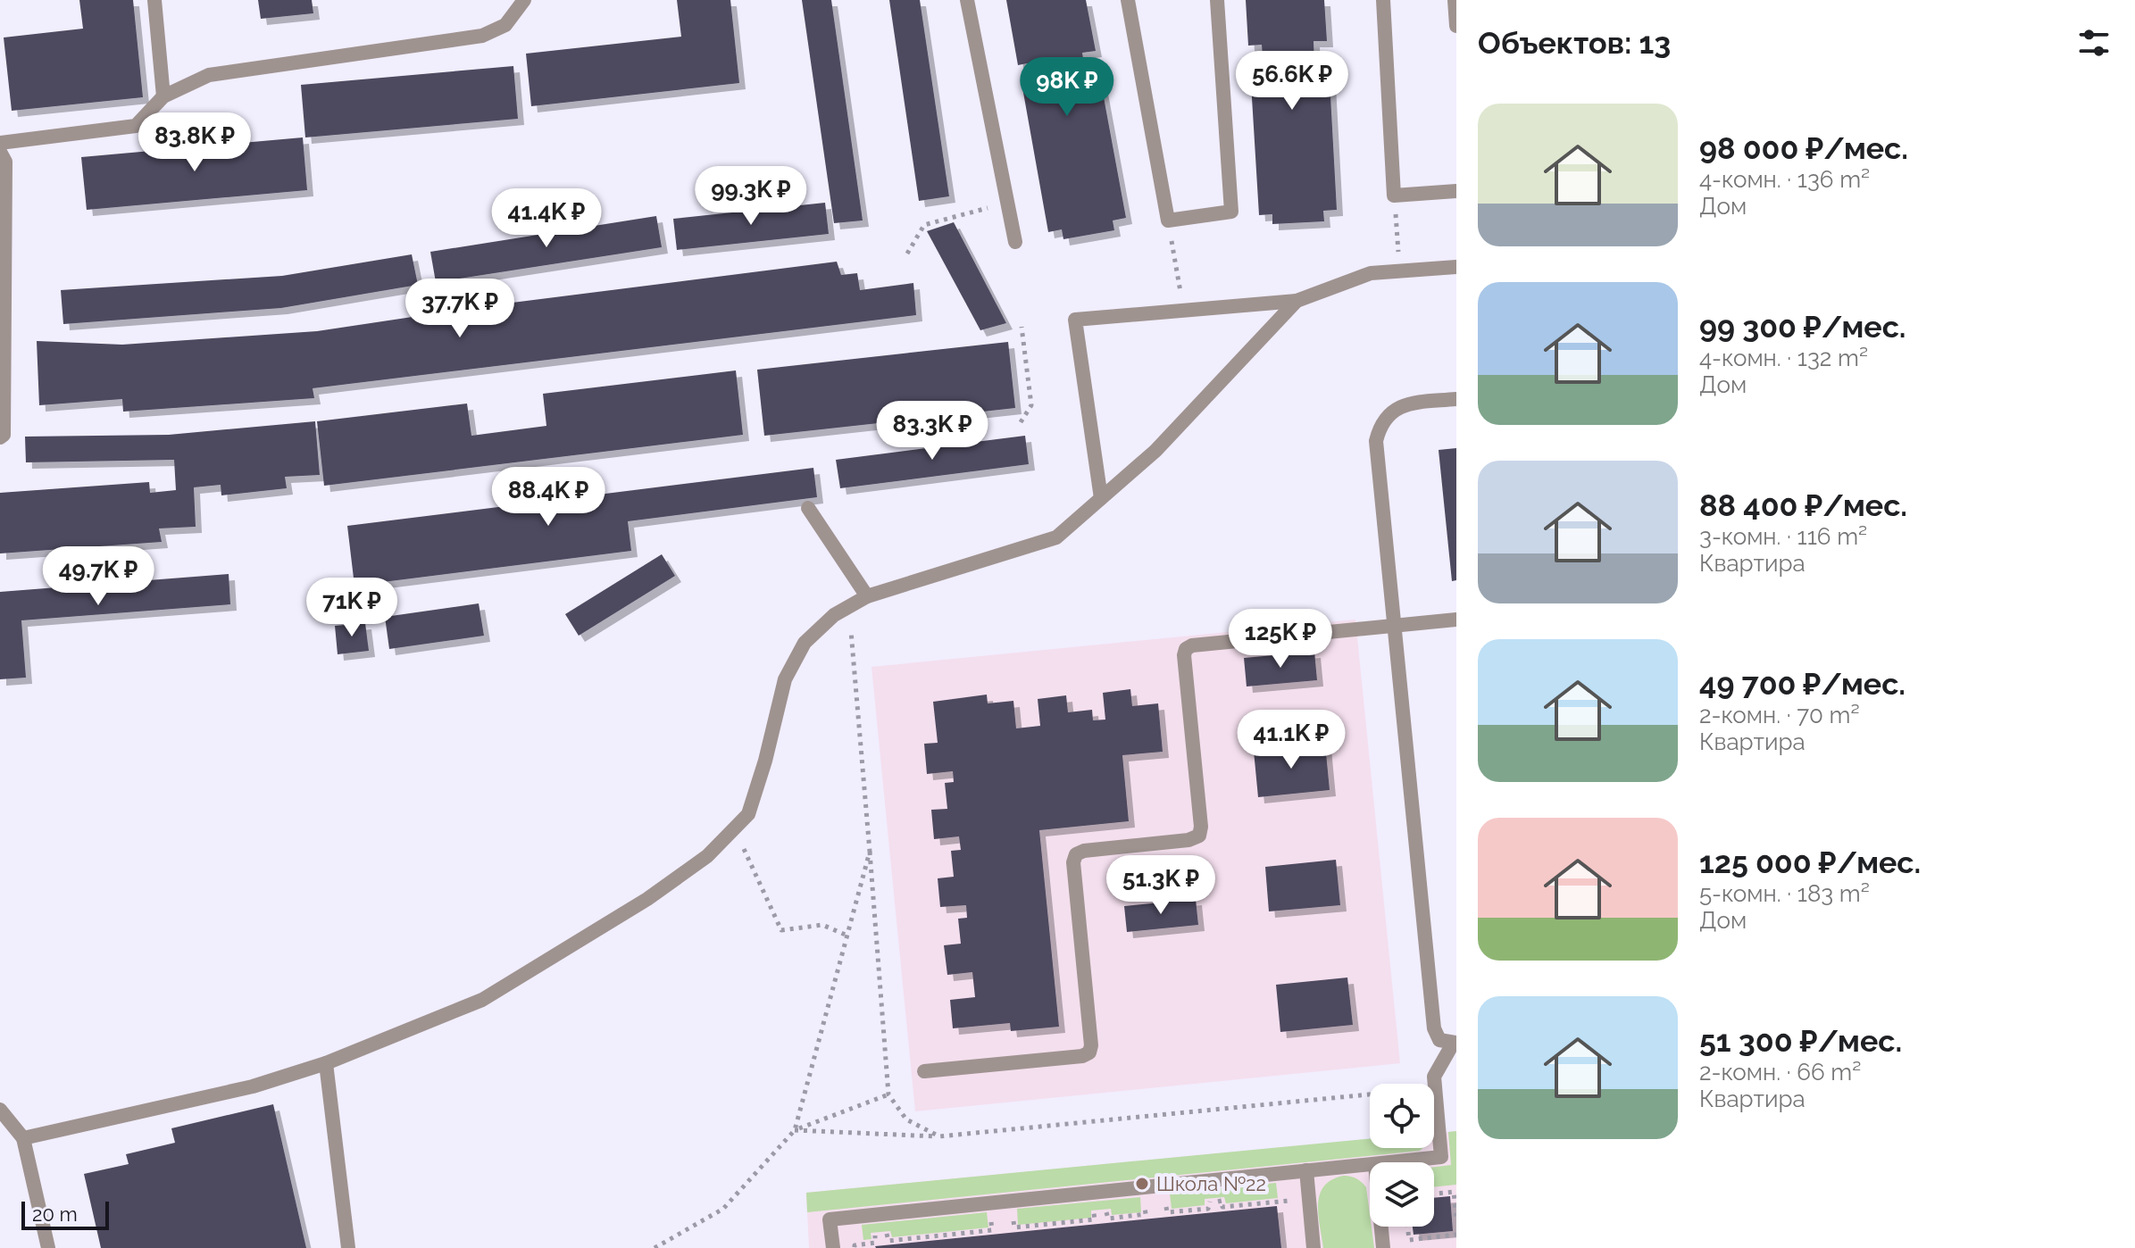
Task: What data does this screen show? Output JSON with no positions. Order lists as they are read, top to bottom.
{
  "places": ["Школа №22"],
  "scale_bar": "20 m",
  "page": {
    "heading": "Объектов: 13",
    "price": [
      "56.6K ₽",
      "98K ₽",
      "83.8K ₽",
      "99.3K ₽",
      "41.4K ₽",
      "37.7K ₽",
      "83.3K ₽",
      "88.4K ₽",
      "49.7K ₽",
      "71K ₽",
      "125K ₽",
      "41.1K ₽",
      "51.3K ₽"
    ],
    "list": [
      {
        "name": "98 000 ₽/мес.",
        "note": "4-комн. · 136 m² · Дом"
      },
      {
        "name": "99 300 ₽/мес.",
        "note": "4-комн. · 132 m² · Дом"
      },
      {
        "name": "88 400 ₽/мес.",
        "note": "3-комн. · 116 m² · Квартира"
      },
      {
        "name": "49 700 ₽/мес.",
        "note": "2-комн. · 70 m² · Квартира"
      },
      {
        "name": "125 000 ₽/мес.",
        "note": "5-комн. · 183 m² · Дом"
      },
      {
        "name": "51 300 ₽/мес.",
        "note": "2-комн. · 66 m² · Квартира"
      }
    ],
    "scale": "20 m"
  }
}
